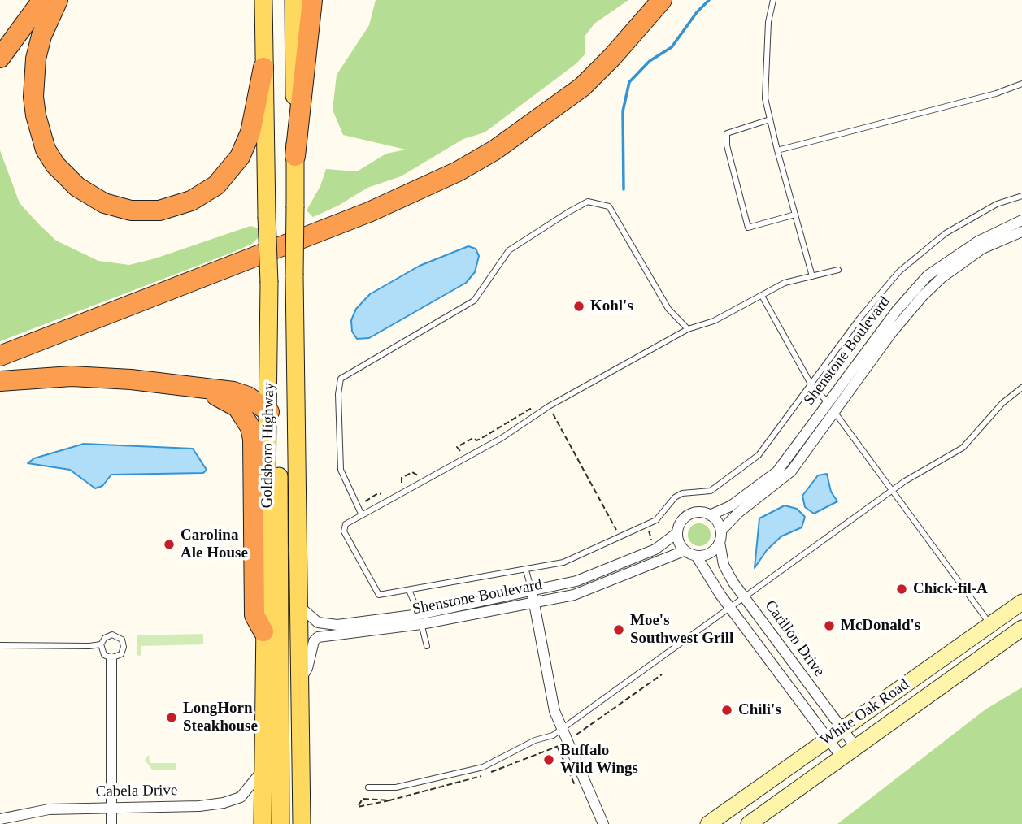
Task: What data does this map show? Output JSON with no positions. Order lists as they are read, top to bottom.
{
  "streets": {
    "main road": ["Goldsboro Highway", "White Oak Road"],
    "street": ["Shenstone Boulevard", "Carillon Drive", "Cabela Drive"]
  },
  "crossings": [
    ["Shenstone Boulevard", "Goldsboro Highway"],
    ["Shenstone Boulevard", "Carillon Drive"],
    ["Goldsboro Highway", "Cabela Drive"],
    ["Carillon Drive", "White Oak Road"]
  ],
  "places": [
    "Kohl's",
    "Carolina Ale House",
    "Chick-fil-A",
    "McDonald's",
    "Moe's Southwest Grill",
    "Chili's",
    "LongHorn Steakhouse",
    "Buffalo Wild Wings"
  ]
}
